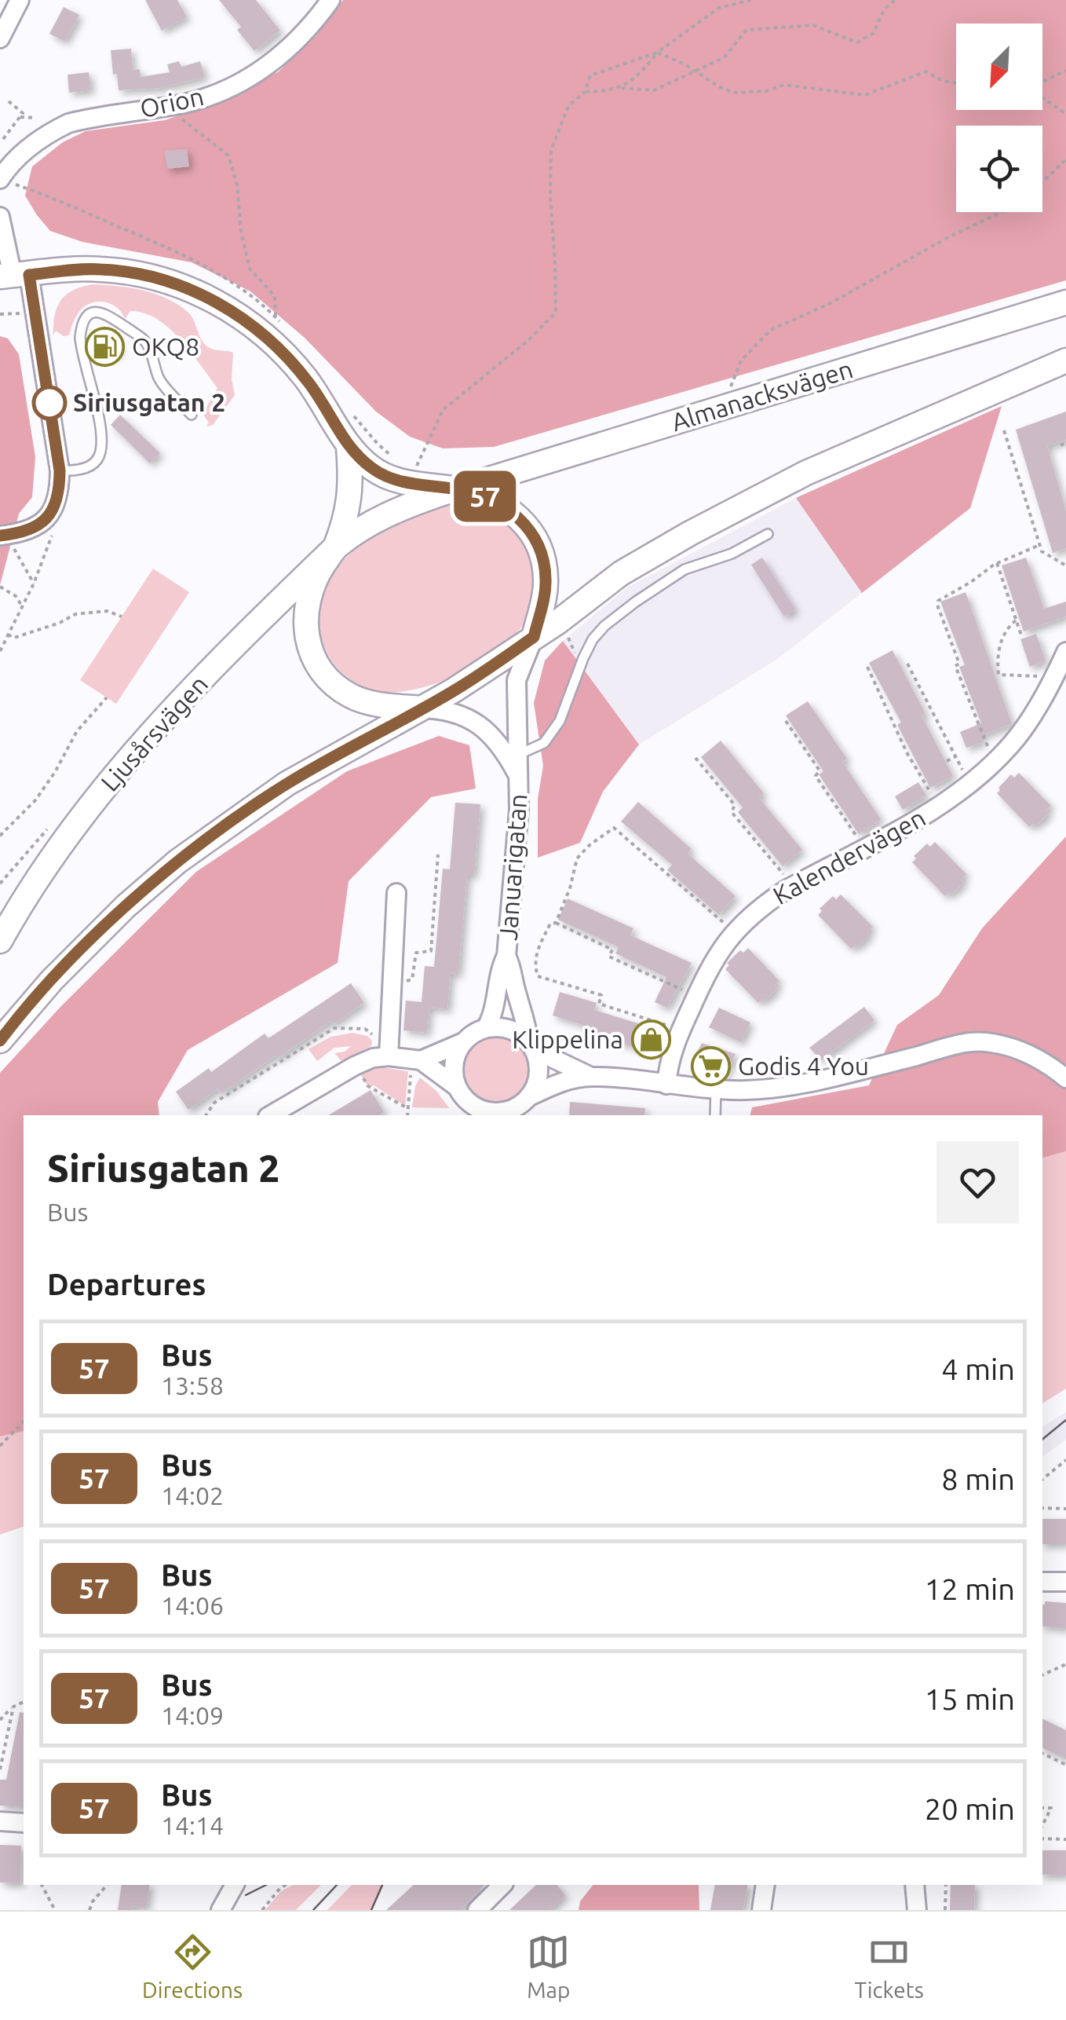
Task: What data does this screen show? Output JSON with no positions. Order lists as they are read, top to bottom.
{
  "streets": {
    "main road": ["Almanacksvägen", "Ljusårsvägen"],
    "street": ["Orion", "Kalendervägen", "Januarigatan"]
  },
  "crossings": [
    ["Almanacksvägen", "Ljusårsvägen"],
    ["Almanacksvägen", "Januarigatan"],
    ["Ljusårsvägen", "Januarigatan"]
  ],
  "places": {
    "fuel station": ["OKQ8"],
    "other": ["Siriusgatan 2"],
    "shop": ["Klippelina"],
    "supermarket": ["Godis 4 You"]
  },
  "lines": ["bus line 57"],
  "north": "bottom left",
  "page": {
    "on_map": "57",
    "heading": [
      ["Siriusgatan 2", "Bus"],
      "Departures"
    ],
    "list": [
      {
        "mark": "57",
        "name": "Bus",
        "note": "13:58",
        "value": "4 min"
      },
      {
        "mark": "57",
        "name": "Bus",
        "note": "14:02",
        "value": "8 min"
      },
      {
        "mark": "57",
        "name": "Bus",
        "note": "14:06",
        "value": "12 min"
      },
      {
        "mark": "57",
        "name": "Bus",
        "note": "14:09",
        "value": "15 min"
      },
      {
        "mark": "57",
        "name": "Bus",
        "note": "14:14",
        "value": "20 min"
      }
    ],
    "tabs": ["Directions", "Map", "Tickets"]
  }
}
